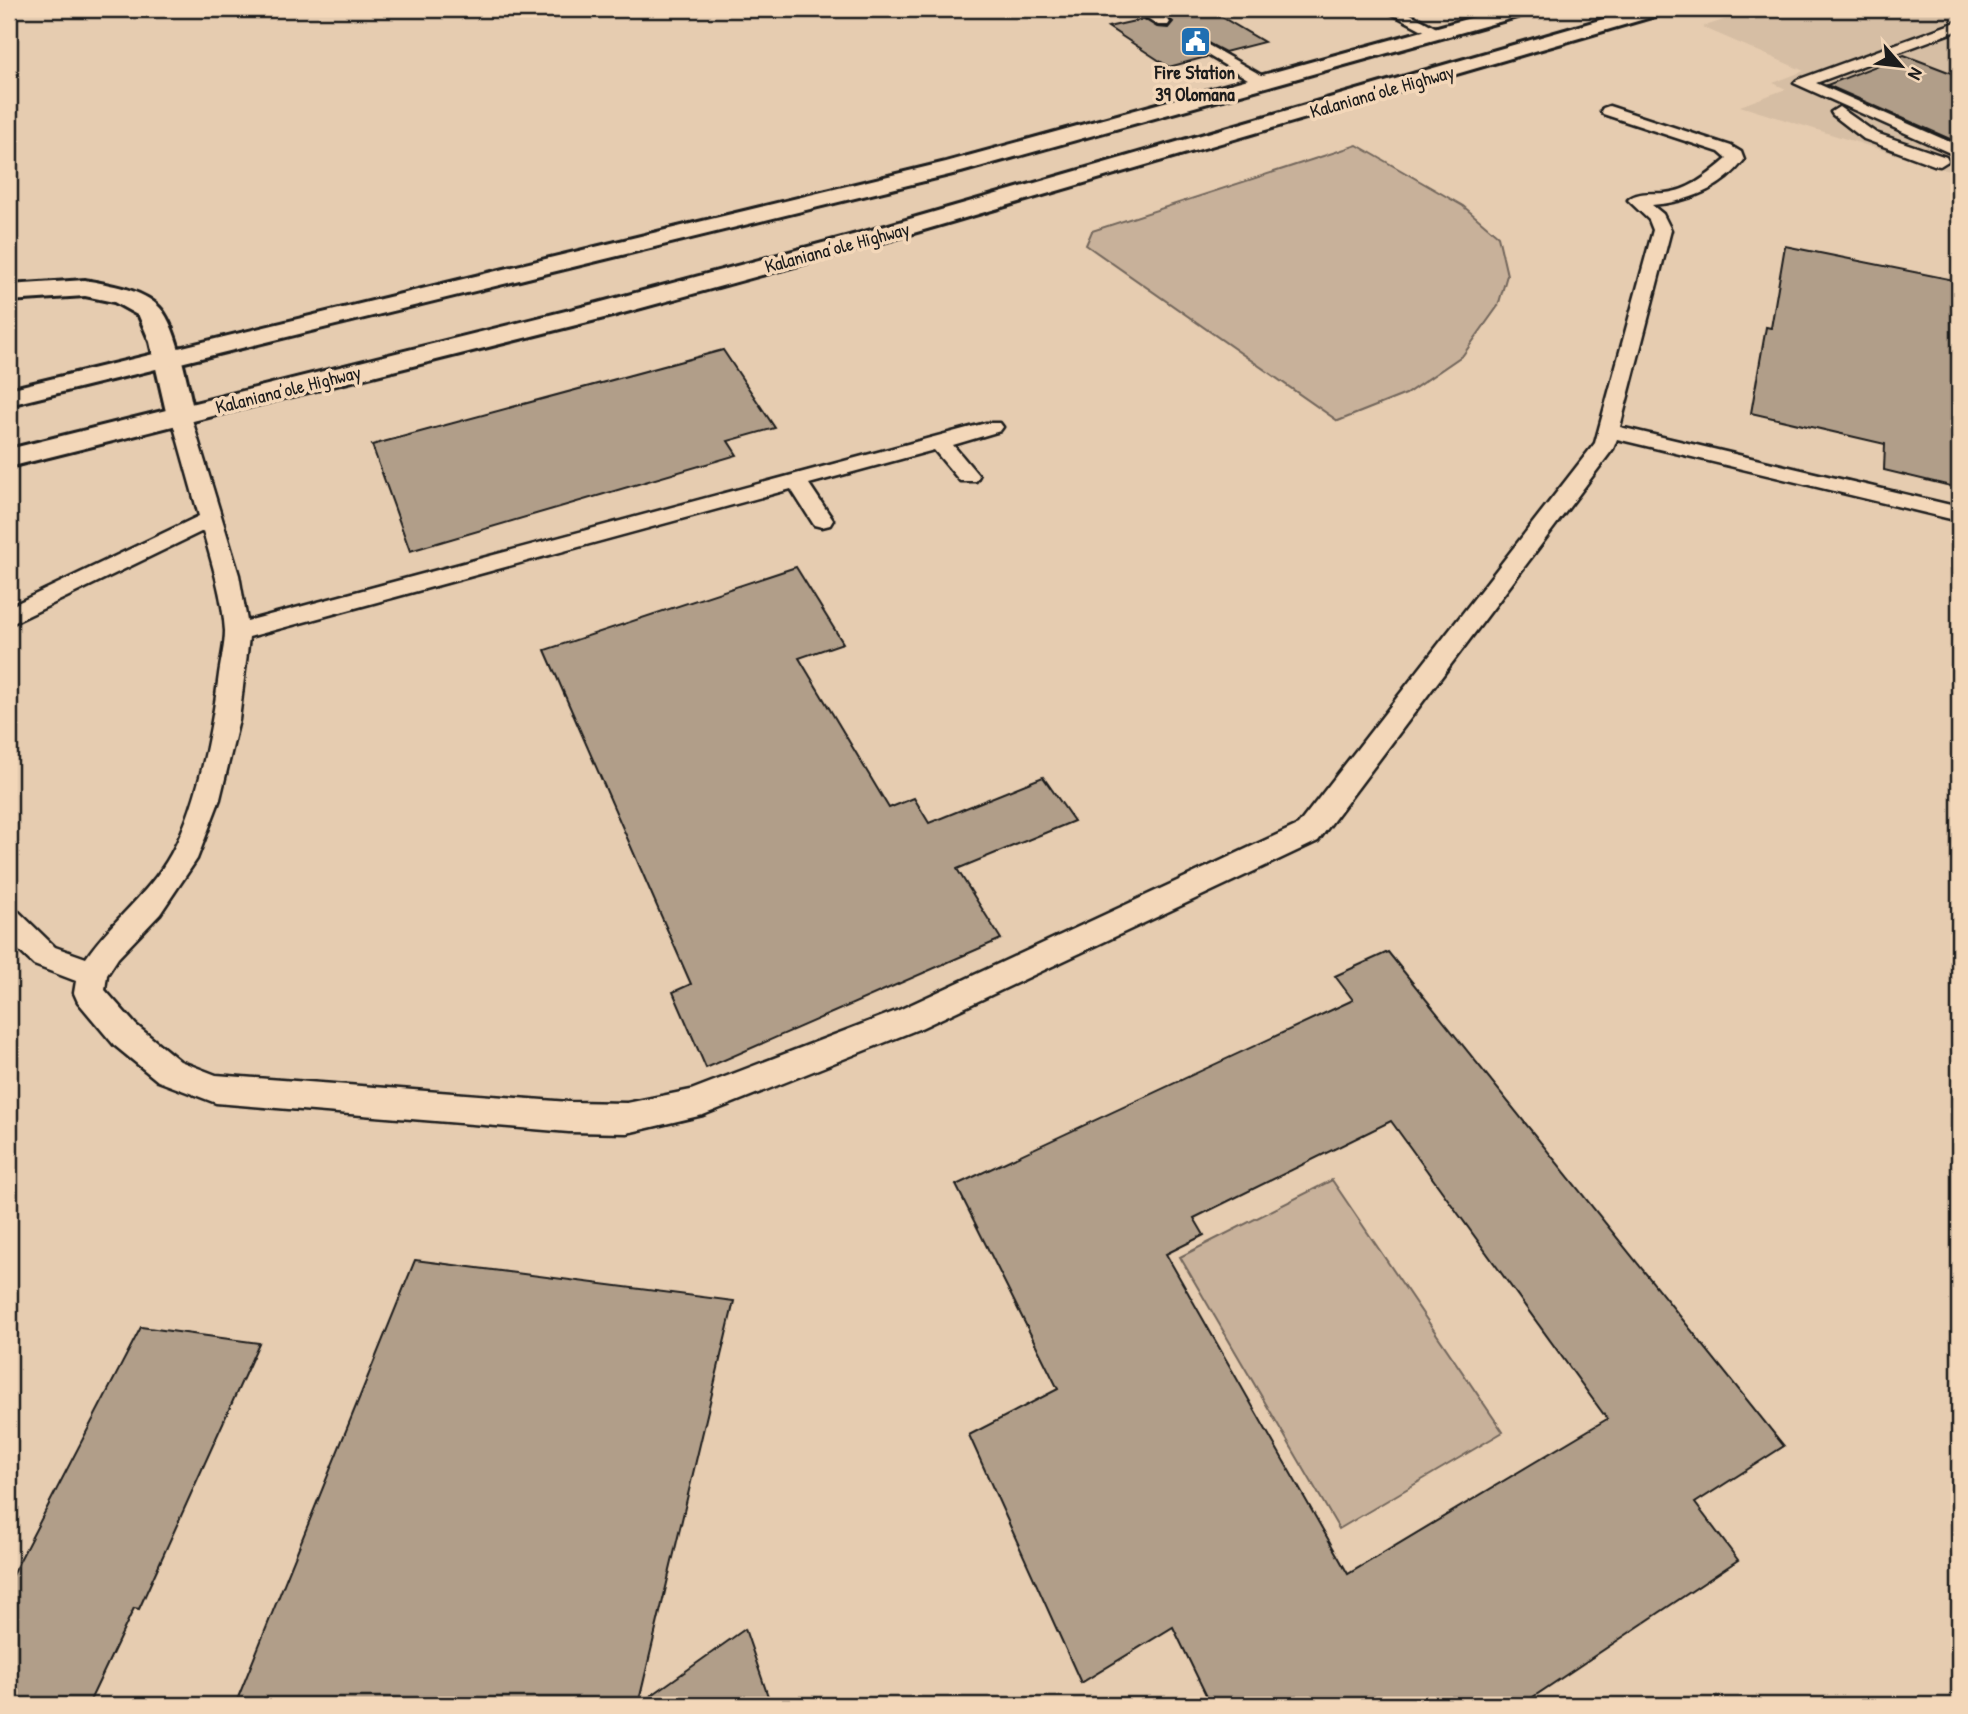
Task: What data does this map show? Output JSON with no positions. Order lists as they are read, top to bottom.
{
  "streets": {
    "main road": ["Kalaniana’ole Highway"]
  },
  "places": {
    "public building": ["Fire Station 39 Olomana"]
  },
  "north": "bottom right"
}
